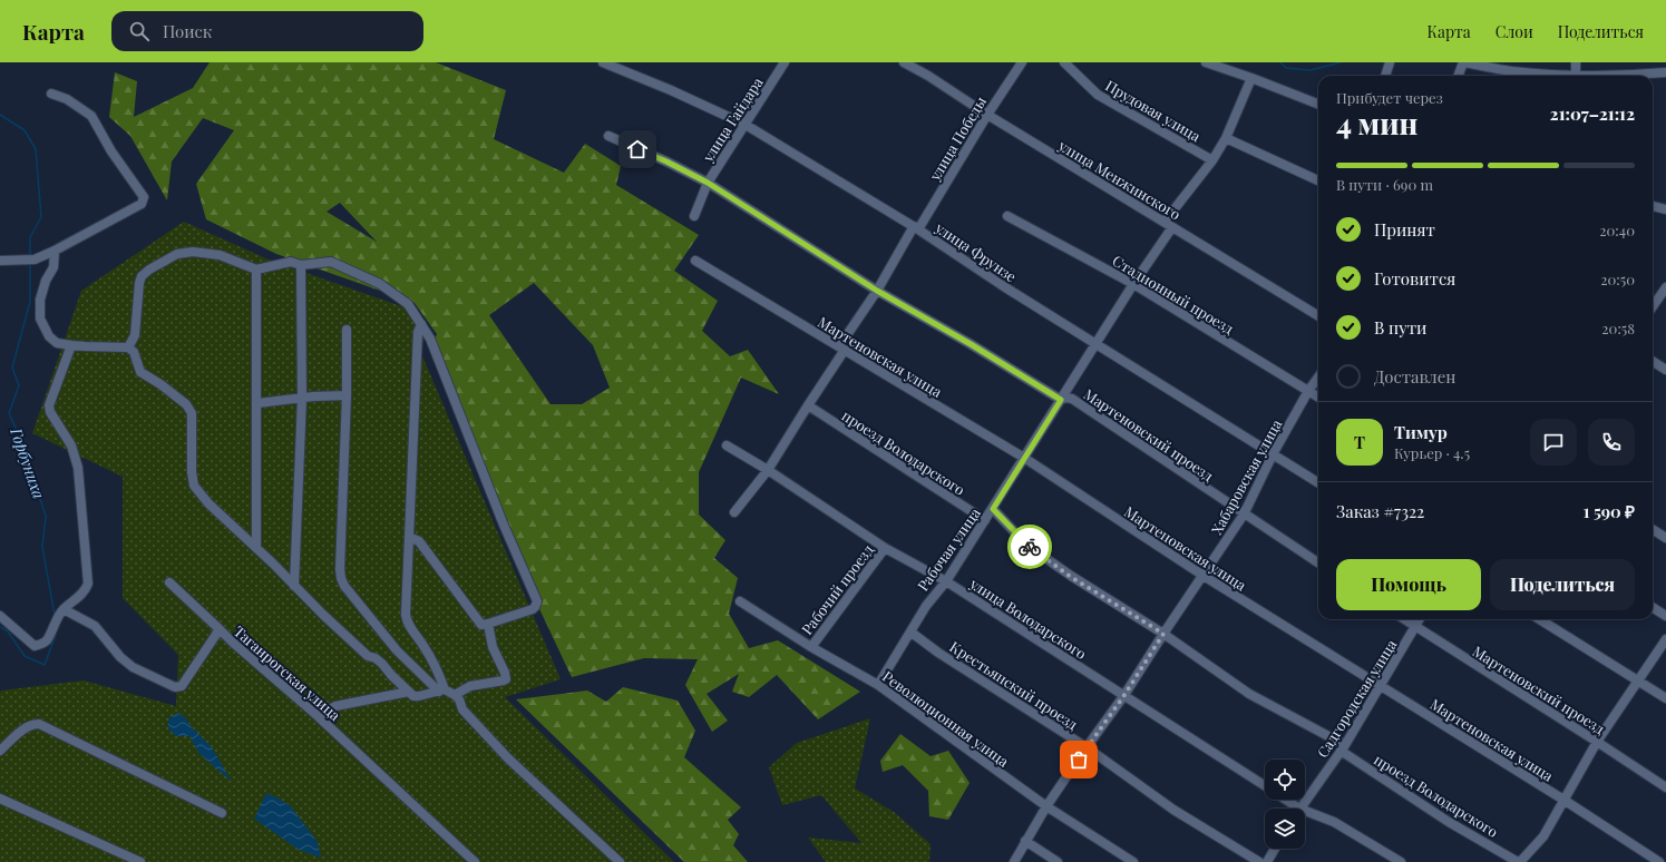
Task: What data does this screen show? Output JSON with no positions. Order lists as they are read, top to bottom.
{
  "streets": {
    "street": [
      "Прудовая улица",
      "улица Гайдара",
      "улица Победы",
      "улица Менжинского",
      "улица Фрунзе",
      "Стадионный проезд",
      "Мартеновская улица",
      "Мартеновский проезд",
      "проезд Володарского",
      "Хабаровская улица",
      "Рабочая улица",
      "Рабочий проезд",
      "улица Володарского",
      "Таганрогская улица",
      "Крестьянский проезд",
      "Садгородская улица",
      "Революционная улица"
    ]
  },
  "crossings": [
    ["Прудовая улица", "Рабочая улица"],
    ["улица Гайдара", "улица Фрунзе"],
    ["улица Гайдара", "Мартеновский проезд"],
    ["улица Победы", "улица Менжинского"],
    ["улица Победы", "улица Фрунзе"],
    ["улица Победы", "Мартеновская улица"],
    ["улица Победы", "Мартеновский проезд"],
    ["улица Победы", "проезд Володарского"],
    ["улица Победы", "улица Володарского"],
    ["улица Менжинского", "Рабочая улица"],
    ["улица Фрунзе", "Хабаровская улица"],
    ["улица Фрунзе", "Рабочая улица"],
    ["Стадионный проезд", "Хабаровская улица"],
    ["Стадионный проезд", "Рабочая улица"],
    ["Мартеновская улица", "Хабаровская улица"],
    ["Мартеновская улица", "Рабочая улица"],
    ["Мартеновская улица", "Садгородская улица"],
    ["Мартеновский проезд", "Хабаровская улица"],
    ["Мартеновский проезд", "Рабочая улица"],
    ["Мартеновский проезд", "Садгородская улица"],
    ["проезд Володарского", "Хабаровская улица"],
    ["проезд Володарского", "Рабочая улица"],
    ["проезд Володарского", "Садгородская улица"],
    ["Хабаровская улица", "улица Володарского"],
    ["Хабаровская улица", "Крестьянский проезд"],
    ["Хабаровская улица", "Революционная улица"],
    ["Рабочая улица", "улица Володарского"],
    ["Рабочая улица", "Крестьянский проезд"],
    ["Рабочая улица", "Революционная улица"],
    ["Рабочий проезд", "улица Володарского"],
    ["Рабочий проезд", "Революционная улица"]
  ],
  "water": ["Горбуниха"],
  "page": {
    "header": "Карта",
    "search": "Поиск",
    "nav": ["Карта", "Слои", "Поделиться"],
    "heading": ["4 мин", "Прибудет через", "21:07–21:12"],
    "panel": [
      "Тимур",
      "Курьер · 4.5",
      "Заказ #7322",
      "1 590 ₽"
    ],
    "bar": "В пути · 690 m",
    "list": [
      ["Принят", "20:40"],
      ["Готовится", "20:50"],
      ["В пути", "20:58"],
      "Доставлен"
    ],
    "round": "Т",
    "buttons": ["Помощь", "Поделиться"]
  }
}
